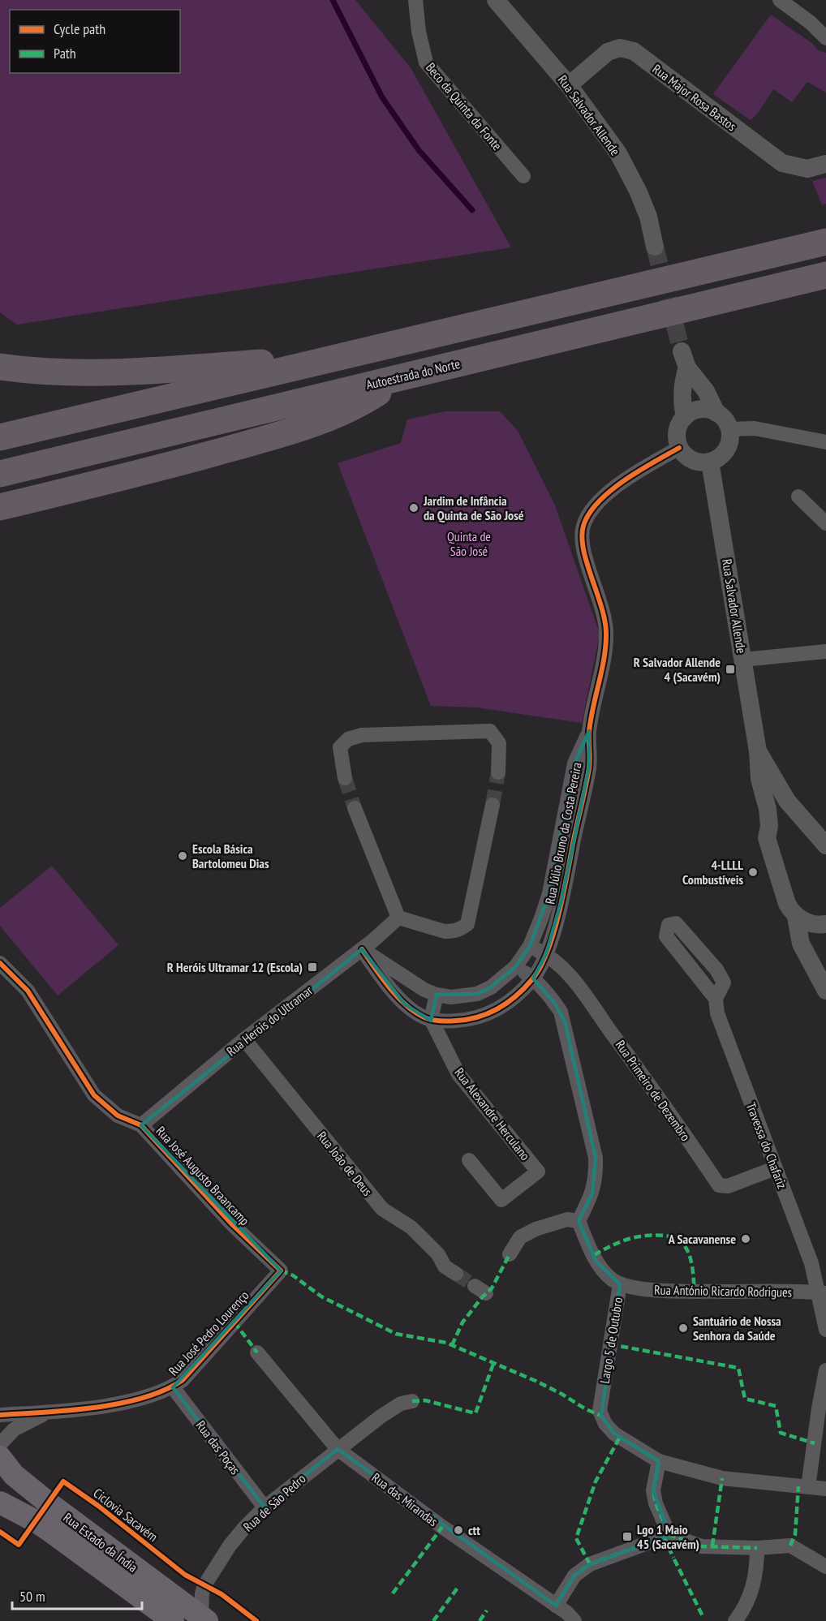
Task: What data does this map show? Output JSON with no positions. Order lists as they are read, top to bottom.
{
  "streets": {
    "highway": ["Autoestrada do Norte"],
    "main road": ["Rua Estado da Índia"],
    "street": [
      "Rua Major Rosa Bastos",
      "Beco da Quinta da Fonte",
      "Rua Salvador Allende",
      "Rua Júlio Bruno da Costa Pereira",
      "Rua Heróis do Ultramar",
      "Rua Primeiro de Dezembro",
      "Rua Alexandre Herculano",
      "Travessa do Chafariz",
      "Rua João de Deus",
      "Rua José Augusto Braancamp",
      "Rua António Ricardo Rodrigues",
      "Rua José Pedro Lourenço",
      "Largo 5 de Outubro",
      "Rua das Poças",
      "Rua das Mirandas",
      "Rua de São Pedro"
    ],
    "cycle path": ["Ciclovia Sacavém"]
  },
  "crossings": [
    ["Rua Major Rosa Bastos", "Rua Salvador Allende"],
    ["Rua Salvador Allende", "Rua Júlio Bruno da Costa Pereira"],
    ["Rua Júlio Bruno da Costa Pereira", "Rua Primeiro de Dezembro"],
    ["Rua Júlio Bruno da Costa Pereira", "Rua Alexandre Herculano"],
    ["Rua Heróis do Ultramar", "Rua João de Deus"],
    ["Rua Heróis do Ultramar", "Rua José Augusto Braancamp"],
    ["Rua Primeiro de Dezembro", "Travessa do Chafariz"],
    ["Travessa do Chafariz", "Rua António Ricardo Rodrigues"],
    ["Rua José Augusto Braancamp", "Rua José Pedro Lourenço"],
    ["Rua António Ricardo Rodrigues", "Largo 5 de Outubro"],
    ["Rua José Pedro Lourenço", "Rua das Poças"],
    ["Rua das Poças", "Rua de São Pedro"],
    ["Rua das Mirandas", "Rua de São Pedro"],
    ["Rua de São Pedro", "Rua Estado da Índia"]
  ],
  "parks": ["Quinta de São José"],
  "places": {
    "other": [
      "Jardim de Infância da Quinta de São José",
      "Escola Básica Bartolomeu Dias",
      "4-LLLL Combustíveis",
      "A Sacavanense",
      "Santuário de Nossa Senhora da Saúde",
      "ctt"
    ],
    "transit": ["R Salvador Allende 4 (Sacavém)", "R Heróis Ultramar 12 (Escola)", "Lgo 1 Maio 45 (Sacavém)"]
  },
  "legend": ["Cycle path", "Path"],
  "scale_bar": "50 m"
}
